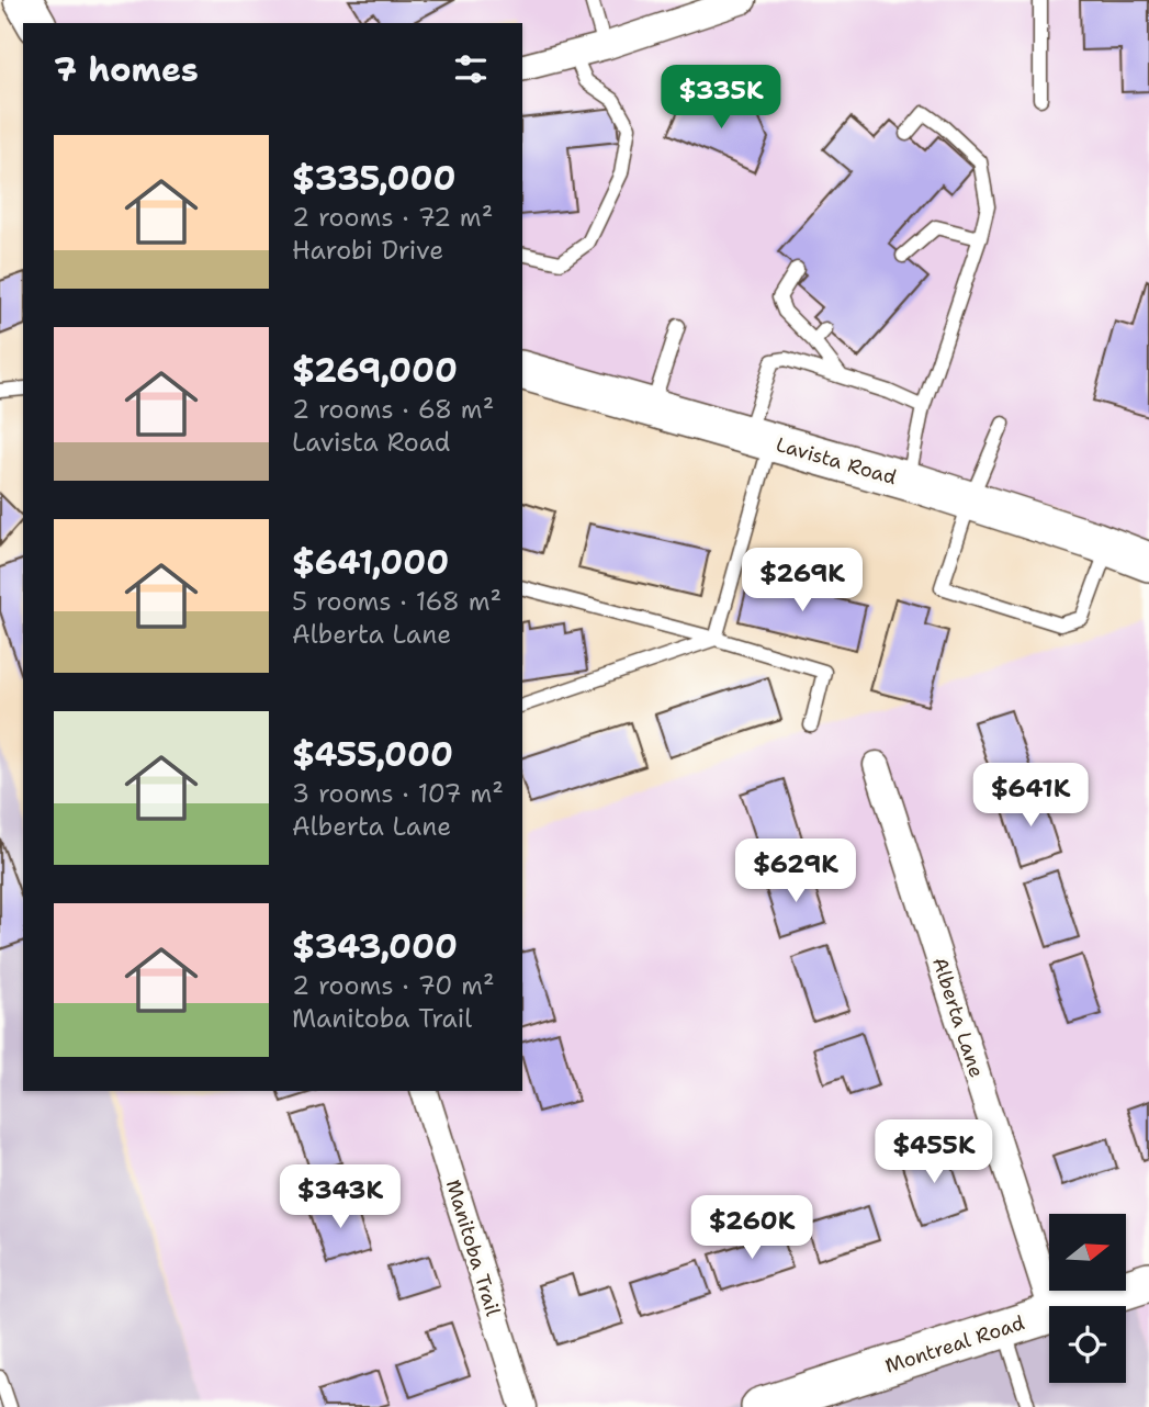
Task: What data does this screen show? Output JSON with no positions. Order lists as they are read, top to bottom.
{
  "streets": {
    "main road": ["Lavista Road", "Montreal Road"],
    "street": ["Alberta Lane", "Manitoba Trail"]
  },
  "north": "right",
  "page": {
    "heading": "7 homes",
    "price": [
      "$335K",
      "$269K",
      "$641K",
      "$629K",
      "$455K",
      "$343K",
      "$260K"
    ],
    "list": [
      {
        "name": "$335,000",
        "note": "2 rooms · 72 m² · Harobi Drive"
      },
      {
        "name": "$269,000",
        "note": "2 rooms · 68 m² · Lavista Road"
      },
      {
        "name": "$641,000",
        "note": "5 rooms · 168 m² · Alberta Lane"
      },
      {
        "name": "$455,000",
        "note": "3 rooms · 107 m² · Alberta Lane"
      },
      {
        "name": "$343,000",
        "note": "2 rooms · 70 m² · Manitoba Trail"
      }
    ]
  }
}
